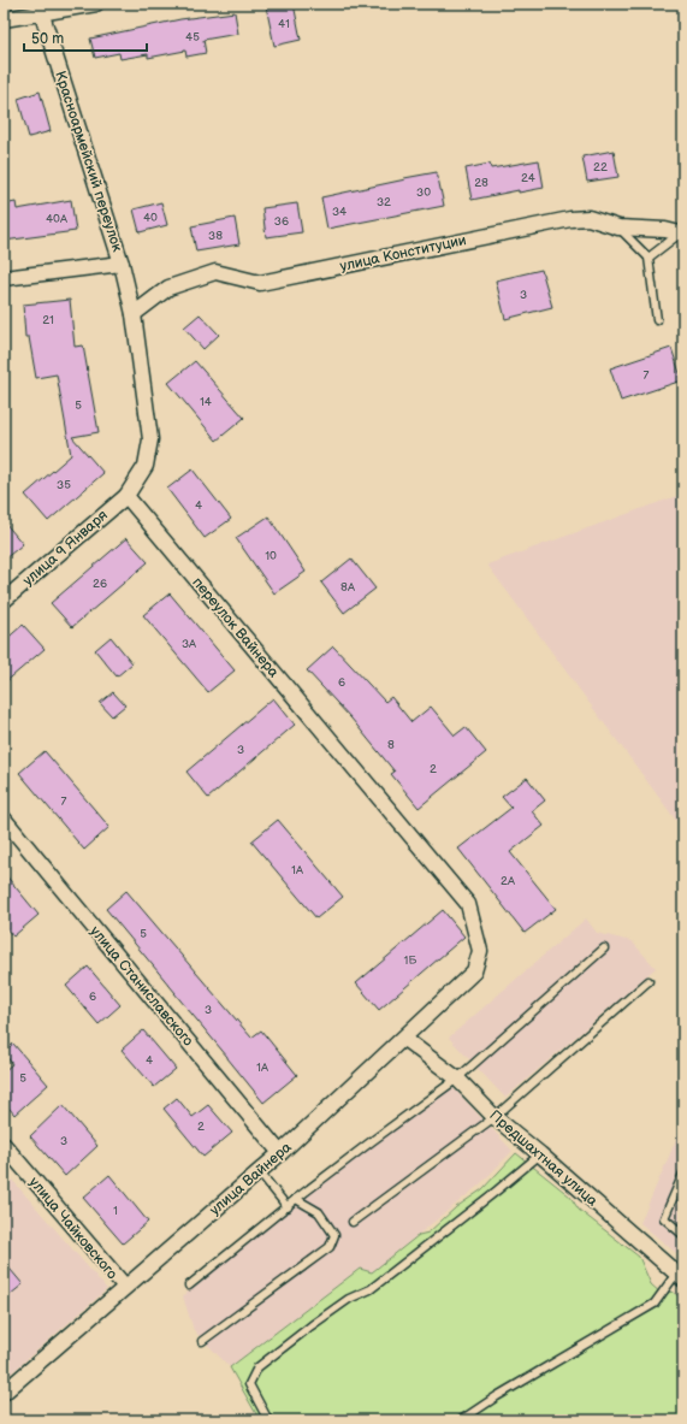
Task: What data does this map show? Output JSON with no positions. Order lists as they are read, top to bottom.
{
  "streets": {
    "street": [
      "Красноармейский переулок",
      "улица Конституции",
      "улица 9 Января",
      "переулок Вайнера",
      "улица Станиславского",
      "Предшахтная улица",
      "улица Вайнера",
      "улица Чайковского"
    ]
  },
  "crossings": [
    ["улица 9 Января", "переулок Вайнера"],
    ["переулок Вайнера", "улица Вайнера"],
    ["улица Станиславского", "улица Вайнера"],
    ["Предшахтная улица", "улица Вайнера"],
    ["улица Вайнера", "улица Чайковского"]
  ],
  "house_numbers": [
    "41",
    "45",
    "22",
    "24",
    "28",
    "30",
    "32",
    "34",
    "40",
    "40А",
    "36",
    "38",
    "3",
    "21",
    "7",
    "14",
    "5",
    "35",
    "4",
    "10",
    "26",
    "8А",
    "3А",
    "6",
    "8",
    "3",
    "2",
    "7",
    "1А",
    "2А",
    "5",
    "1Б",
    "6",
    "3",
    "4",
    "1А",
    "5",
    "2",
    "3",
    "1"
  ],
  "scale_bar": "50 m"
}
